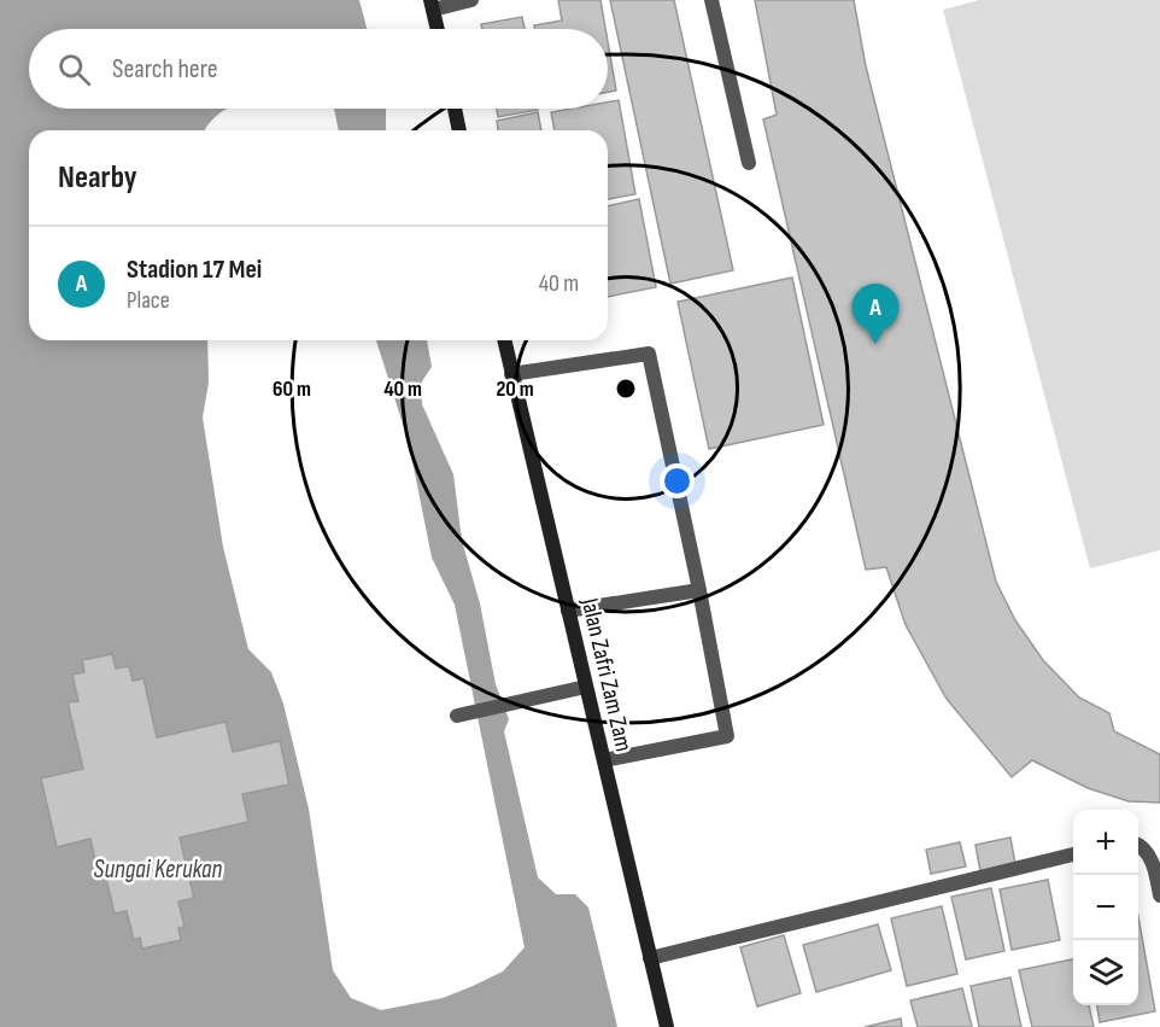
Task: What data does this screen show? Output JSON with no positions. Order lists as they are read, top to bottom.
{
  "streets": {
    "main road": ["Jalan Zafri Zam Zam"]
  },
  "water": ["Sungai Kerukan"],
  "page": {
    "search": "Search here",
    "heading": "Nearby",
    "list": [
      {
        "mark": "A",
        "name": "Stadion 17 Mei",
        "note": "Place",
        "value": "40 m"
      }
    ],
    "pins": "A",
    "map_buttons": ["+", "−"]
  },
  "rings": ["20 m", "60 m", "40 m"]
}
